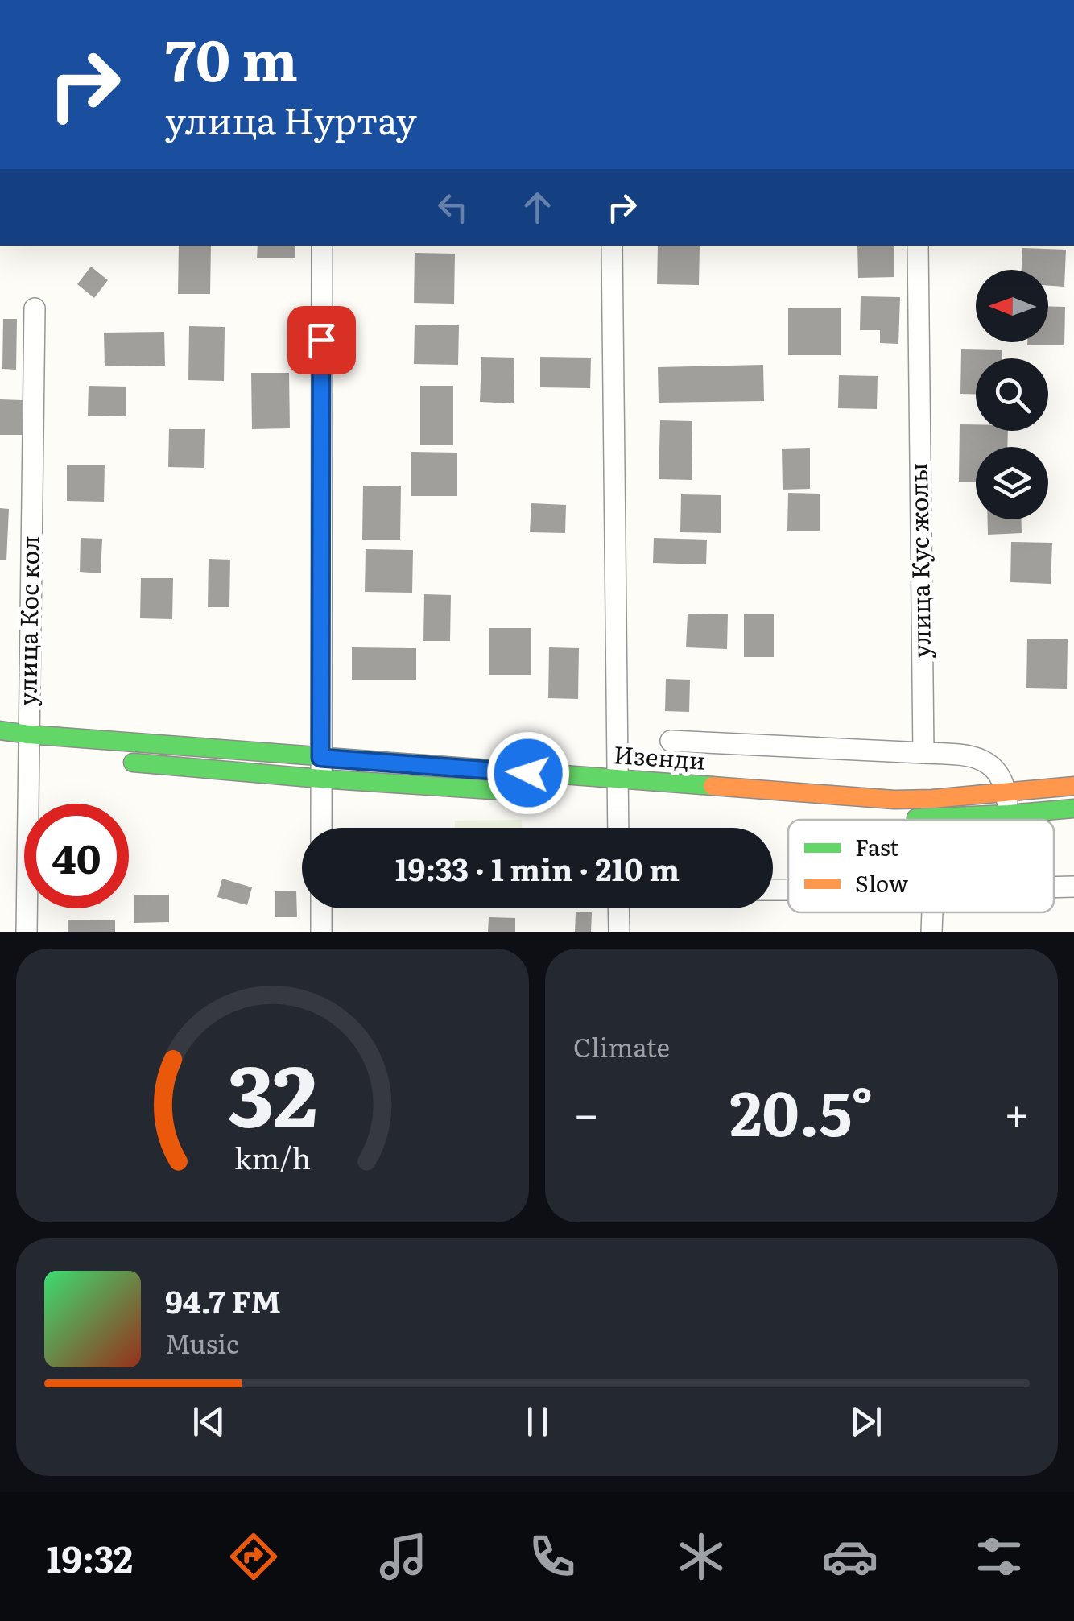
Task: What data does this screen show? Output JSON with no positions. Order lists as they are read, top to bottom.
{
  "streets": {
    "street": ["улица Кус жолы", "улица Кос кол", "Изенди"]
  },
  "crossings": [
    ["улица Кос кол", "Изенди"]
  ],
  "legend": ["Fast", "Slow"],
  "north": "left",
  "page": {
    "turn": ["70 m", "улица Нуртау"],
    "limit": "40",
    "trip": "19:33 · 1 min · 210 m",
    "tile": "Climate",
    "heat": ["−", "20.5°", "+"],
    "song": ["94.7 FM", "Music"],
    "tabs": "19:32",
    "gauge": ["32", "km/h"]
  }
}
